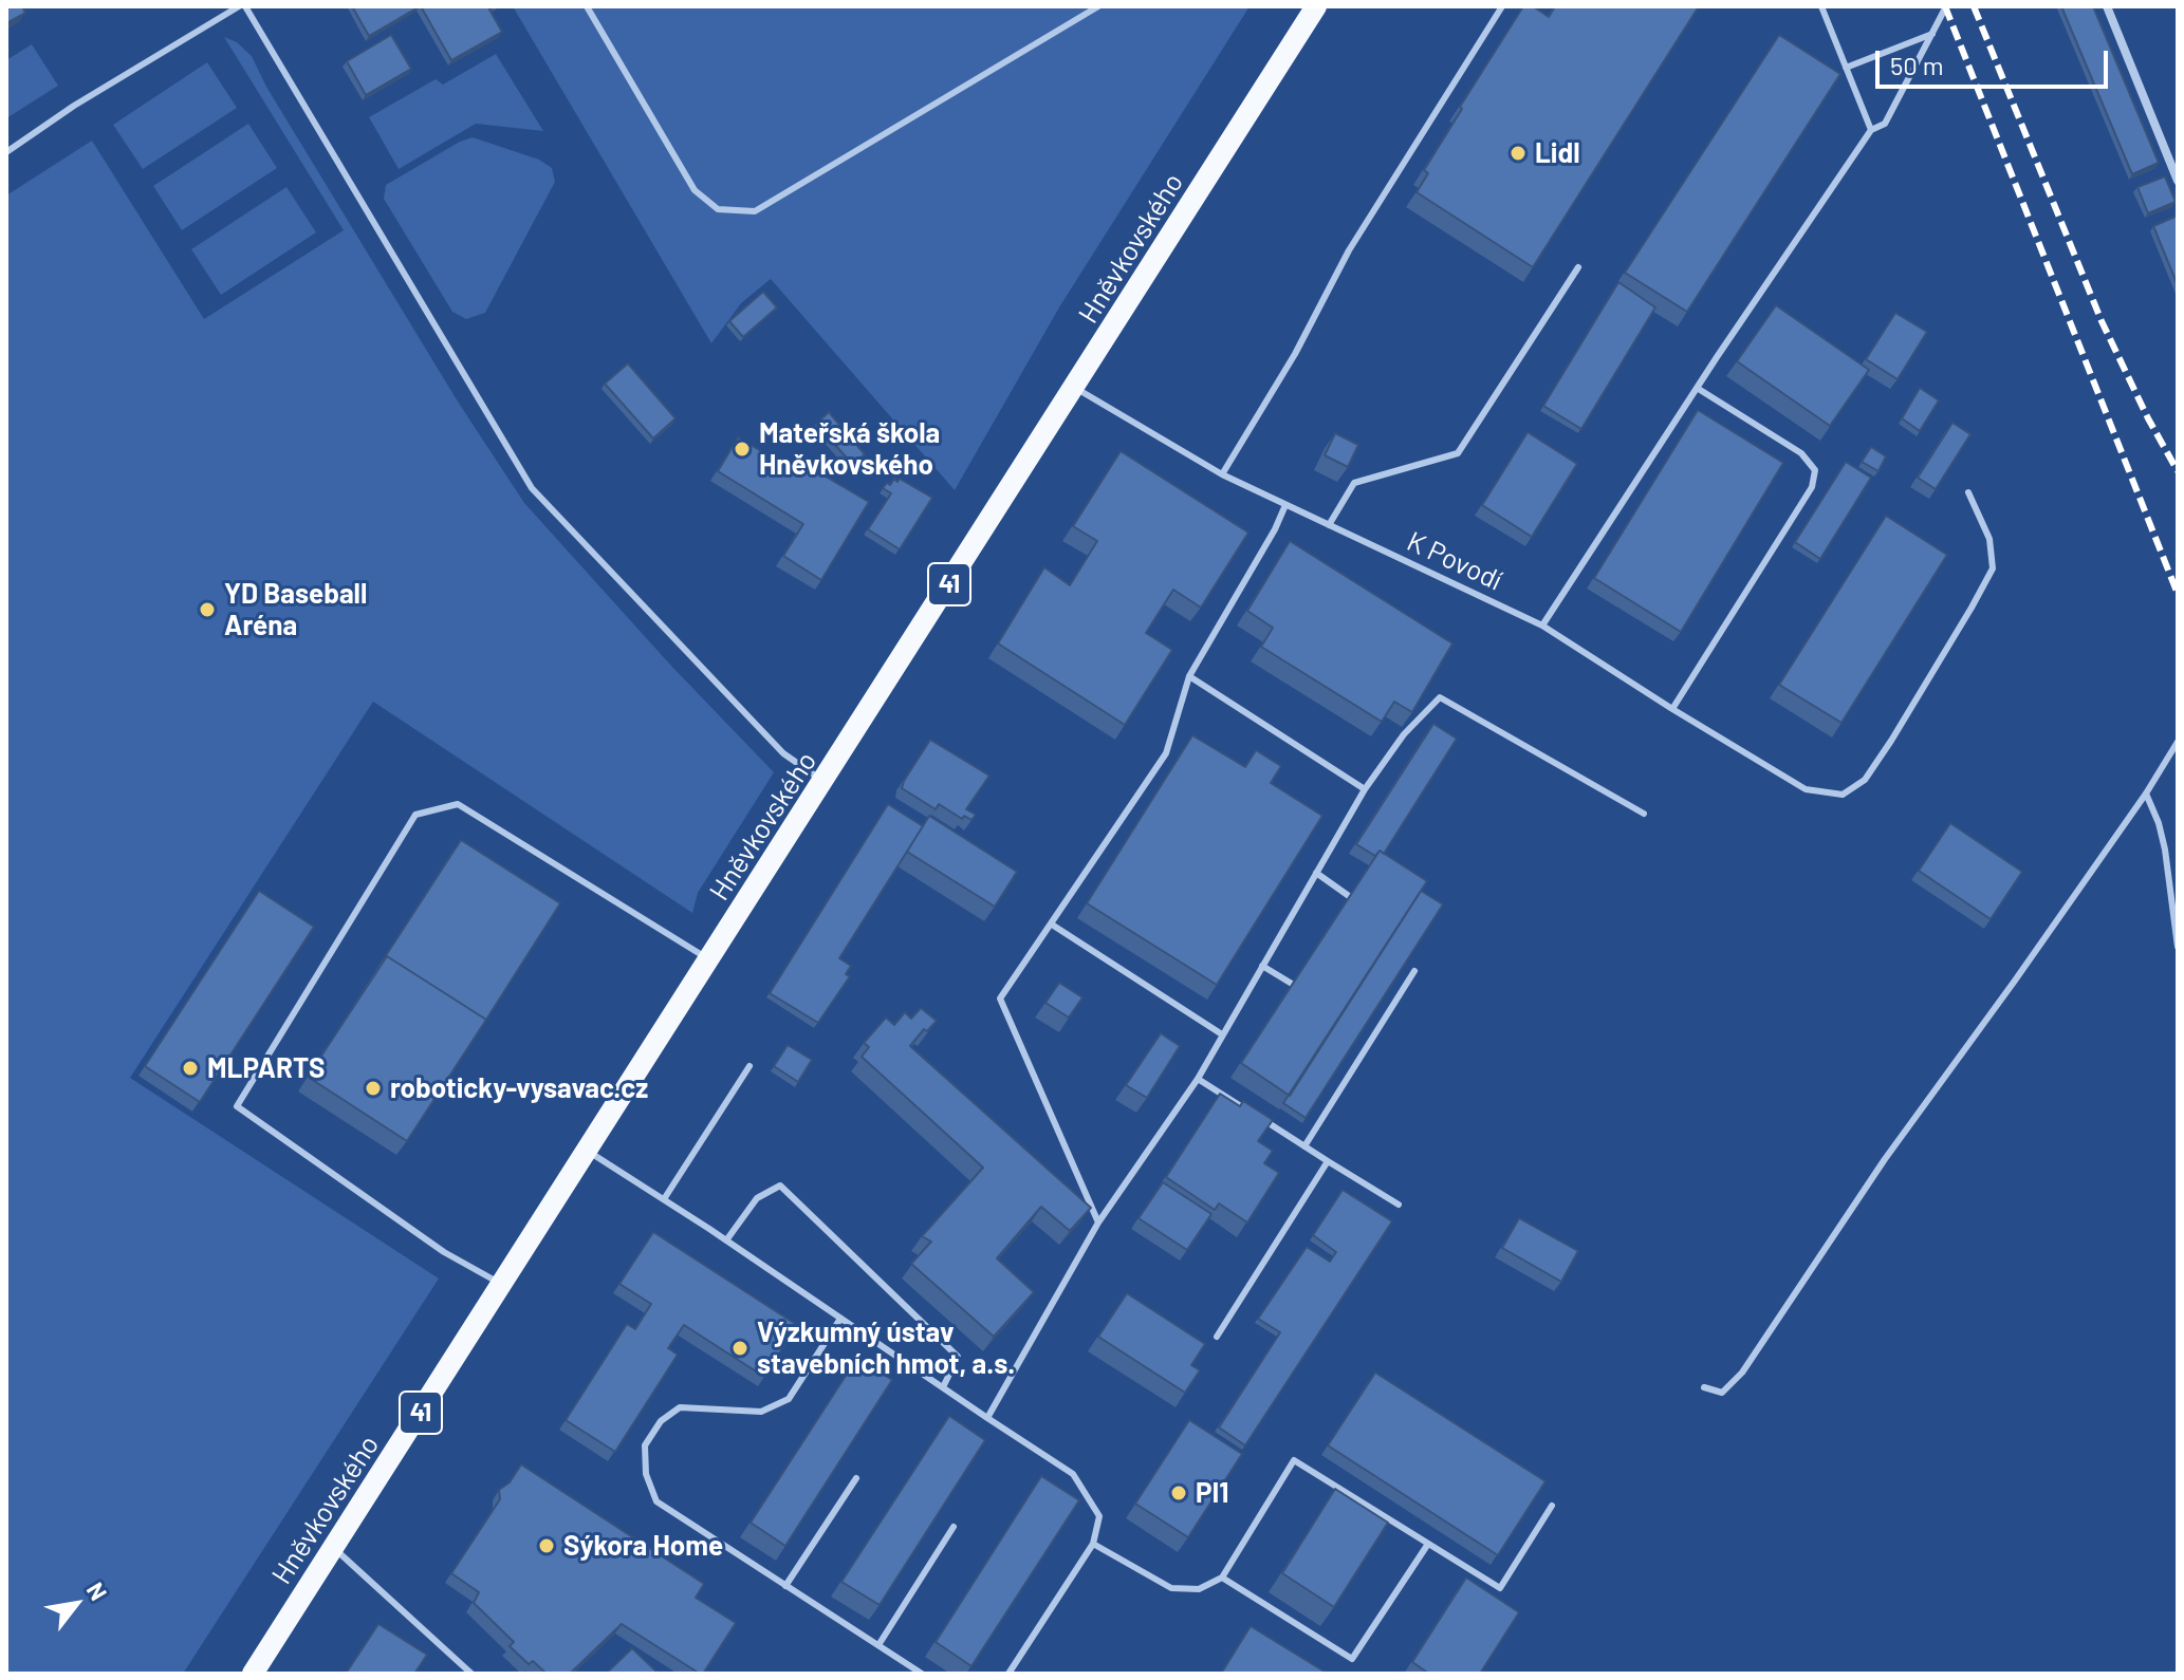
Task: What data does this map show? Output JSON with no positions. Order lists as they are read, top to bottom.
{
  "streets": {
    "main road": ["Hněvkovského", "41"],
    "lane": ["K Povodí"]
  },
  "crossings": [
    ["Hněvkovského", "K Povodí"]
  ],
  "places": [
    "Lidl",
    "Mateřská škola Hněvkovského",
    "YD Baseball Aréna",
    "MLPARTS",
    "roboticky-vysavac.cz",
    "Výzkumný ústav stavebních hmot, a.s.",
    "PI1",
    "Sýkora Home"
  ],
  "scale_bar": "50 m",
  "north": "top right"
}
